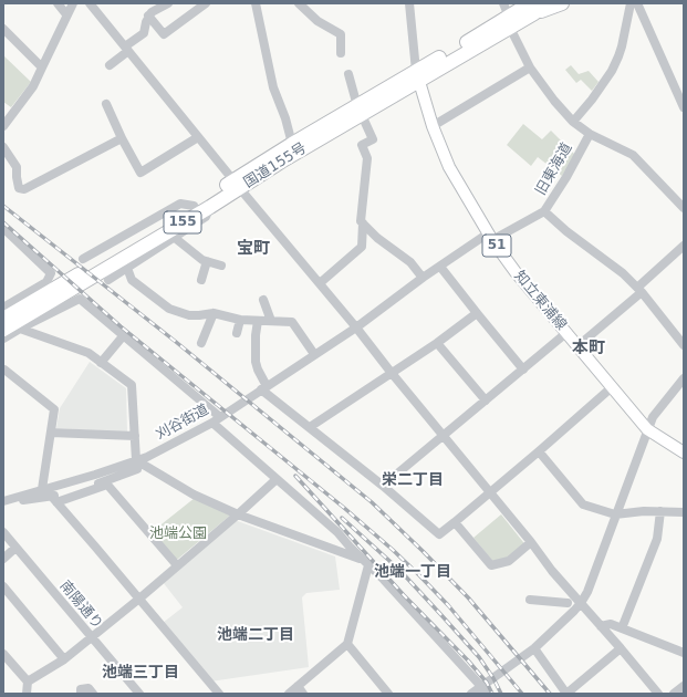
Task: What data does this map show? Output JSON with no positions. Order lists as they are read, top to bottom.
{
  "streets": {
    "highway": ["国道155号", "155"],
    "main road": ["51", "知立東浦線"],
    "street": ["旧東海道", "刈谷街道", "南陽通り"]
  },
  "crossings": [
    ["国道155号", "旧東海道"],
    ["国道155号", "155"],
    ["国道155号", "知立東浦線"],
    ["旧東海道", "刈谷街道"],
    ["知立東浦線", "刈谷街道"]
  ],
  "districts": [
    "宝町",
    "本町",
    "栄二丁目",
    "池端一丁目",
    "池端二丁目",
    "池端三丁目"
  ],
  "parks": ["池端公園"]
}
